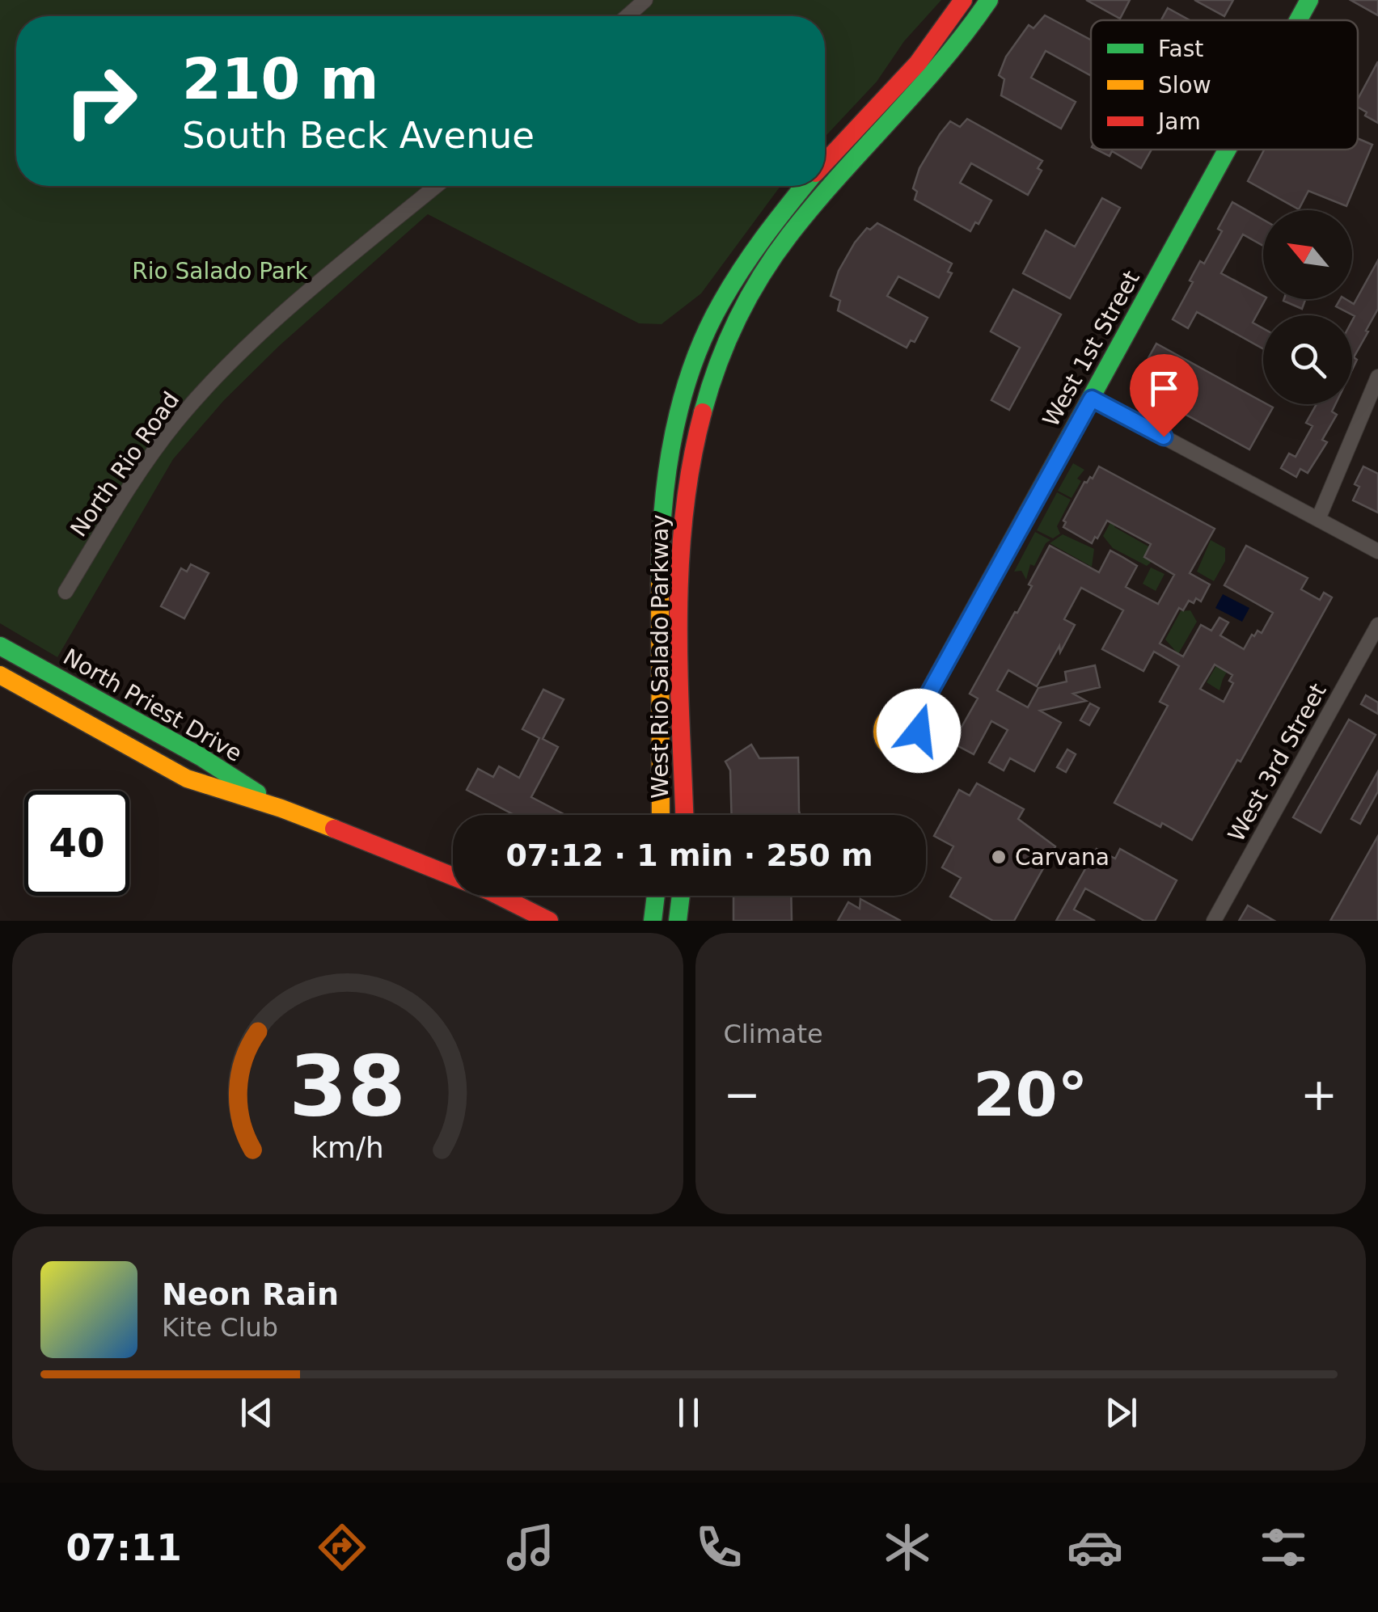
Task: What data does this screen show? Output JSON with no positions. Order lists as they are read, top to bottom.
{
  "streets": {
    "main road": ["West 1st Street", "West Rio Salado Parkway", "North Priest Drive"],
    "street": ["North Rio Road", "West 3rd Street"]
  },
  "parks": ["Rio Salado Park"],
  "places": ["Carvana"],
  "legend": ["Fast", "Slow", "Jam"],
  "north": "top left",
  "page": {
    "turn": ["210 m", "South Beck Avenue"],
    "limit": "40",
    "trip": "07:12 · 1 min · 250 m",
    "tile": "Climate",
    "heat": ["−", "20°", "+"],
    "song": ["Neon Rain", "Kite Club"],
    "tabs": "07:11",
    "gauge": ["38", "km/h"]
  }
}
